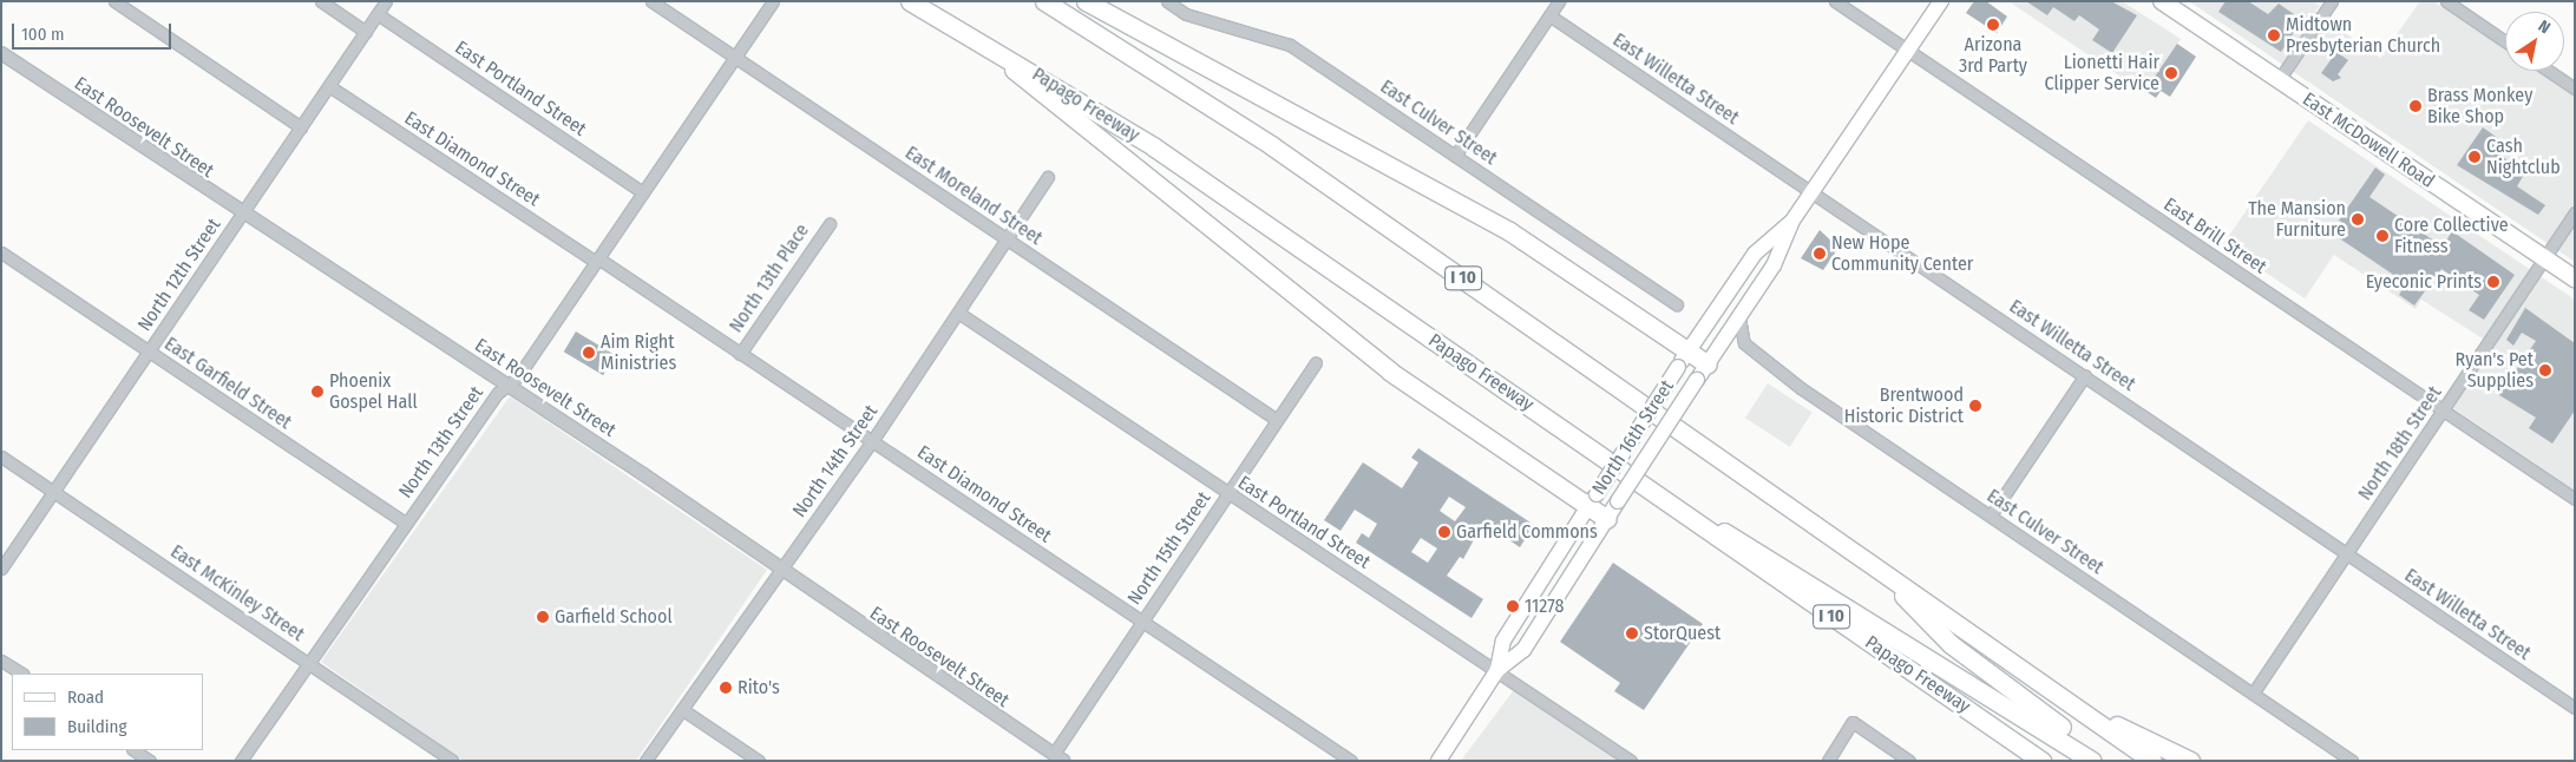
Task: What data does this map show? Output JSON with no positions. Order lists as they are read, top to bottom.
{
  "streets": {
    "highway": ["Papago Freeway", "I 10"],
    "main road": ["East McDowell Road", "North 16th Street"],
    "street": [
      "East Willetta Street",
      "East Portland Street",
      "East Culver Street",
      "East Roosevelt Street",
      "East Diamond Street",
      "East Moreland Street",
      "East Brill Street",
      "North 12th Street",
      "North 13th Place",
      "East Garfield Street",
      "North 13th Street",
      "North 18th Street",
      "North 14th Street",
      "North 15th Street",
      "East McKinley Street"
    ]
  },
  "crossings": [
    ["East Willetta Street", "North 16th Street"],
    ["East Willetta Street", "North 18th Street"],
    ["East Portland Street", "North 12th Street"],
    ["East Portland Street", "North 16th Street"],
    ["East Portland Street", "North 13th Street"],
    ["East Portland Street", "North 14th Street"],
    ["East Portland Street", "North 15th Street"],
    ["East Culver Street", "North 16th Street"],
    ["East Culver Street", "North 18th Street"],
    ["East Roosevelt Street", "North 12th Street"],
    ["East Roosevelt Street", "North 13th Street"],
    ["East Roosevelt Street", "North 14th Street"],
    ["East Roosevelt Street", "North 15th Street"],
    ["East McDowell Road", "North 18th Street"],
    ["East Diamond Street", "North 12th Street"],
    ["East Diamond Street", "North 13th Place"],
    ["East Diamond Street", "North 13th Street"],
    ["East Diamond Street", "North 14th Street"],
    ["East Diamond Street", "North 15th Street"],
    ["East Moreland Street", "North 13th Street"],
    ["East Moreland Street", "North 14th Street"],
    ["East Moreland Street", "North 15th Street"],
    ["East Brill Street", "North 16th Street"],
    ["East Brill Street", "North 18th Street"],
    ["North 12th Street", "East Garfield Street"],
    ["North 12th Street", "East McKinley Street"],
    ["East Garfield Street", "North 13th Street"],
    ["North 13th Street", "East McKinley Street"]
  ],
  "places": [
    "Arizona 3rd Party",
    "Midtown Presbyterian Church",
    "Lionetti Hair Clipper Service",
    "Brass Monkey Bike Shop",
    "Cash Nightclub",
    "The Mansion Furniture",
    "Core Collective Fitness",
    "New Hope Community Center",
    "Eyeconic Prints",
    "Aim Right Ministries",
    "Ryan's Pet Supplies",
    "Phoenix Gospel Hall",
    "Brentwood Historic District",
    "Garfield Commons",
    "11278",
    "Garfield School",
    "StorQuest",
    "Rito's"
  ],
  "legend": ["Road", "Building"],
  "scale_bar": "100 m",
  "north": "top right"
}
